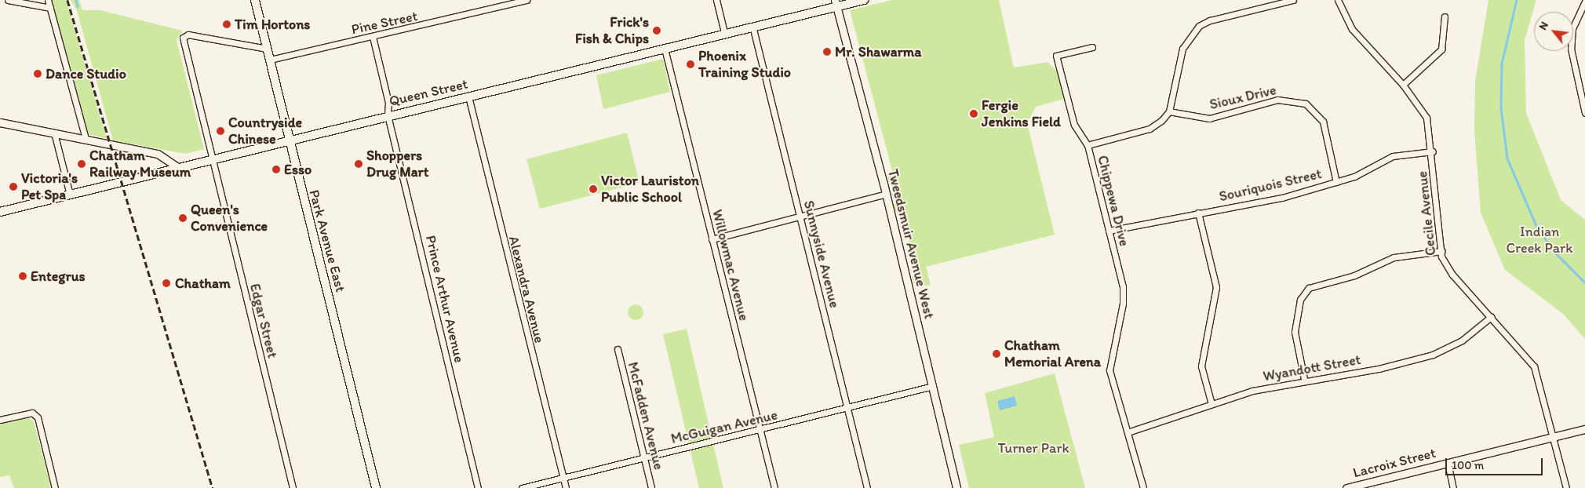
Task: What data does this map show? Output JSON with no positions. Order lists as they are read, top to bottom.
{
  "streets": {
    "main road": ["Queen Street", "Park Avenue East"],
    "street": [
      "Pine Street",
      "Sioux Drive",
      "Souriquois Street",
      "Chippewa Drive",
      "Cecile Avenue",
      "Tweedsmuir Avenue West",
      "Sunnyside Avenue",
      "Willowmac Avenue",
      "Alexandra Avenue",
      "Prince Arthur Avenue",
      "Edgar Street",
      "Wyandott Street",
      "McFadden Avenue",
      "McGuigan Avenue",
      "Lacroix Street"
    ]
  },
  "crossings": [
    ["Pine Street", "Park Avenue East"],
    ["Pine Street", "Prince Arthur Avenue"],
    ["Queen Street", "Park Avenue East"],
    ["Queen Street", "Tweedsmuir Avenue West"],
    ["Queen Street", "Sunnyside Avenue"],
    ["Queen Street", "Willowmac Avenue"],
    ["Queen Street", "Alexandra Avenue"],
    ["Queen Street", "Prince Arthur Avenue"],
    ["Queen Street", "Edgar Street"],
    ["Sioux Drive", "Souriquois Street"],
    ["Sioux Drive", "Chippewa Drive"],
    ["Souriquois Street", "Chippewa Drive"],
    ["Souriquois Street", "Cecile Avenue"],
    ["Chippewa Drive", "Wyandott Street"],
    ["Cecile Avenue", "Wyandott Street"],
    ["Cecile Avenue", "Lacroix Street"],
    ["Park Avenue East", "Edgar Street"],
    ["Tweedsmuir Avenue West", "McGuigan Avenue"],
    ["Sunnyside Avenue", "McGuigan Avenue"],
    ["Willowmac Avenue", "McGuigan Avenue"],
    ["Alexandra Avenue", "McGuigan Avenue"],
    ["McFadden Avenue", "McGuigan Avenue"]
  ],
  "parks": ["Indian Creek Park", "Turner Park"],
  "places": [
    "Tim Hortons",
    "Frick's Fish & Chips",
    "Mr. Shawarma",
    "Phoenix Training Studio",
    "Dance Studio",
    "Fergie Jenkins Field",
    "Countryside Chinese",
    "Chatham Railway Museum",
    "Shoppers Drug Mart",
    "Esso",
    "Victoria's Pet Spa",
    "Victor Lauriston Public School",
    "Queen's Convenience",
    "Entegrus",
    "Chatham",
    "Chatham Memorial Arena"
  ],
  "scale_bar": "100 m",
  "north": "top left"
}
